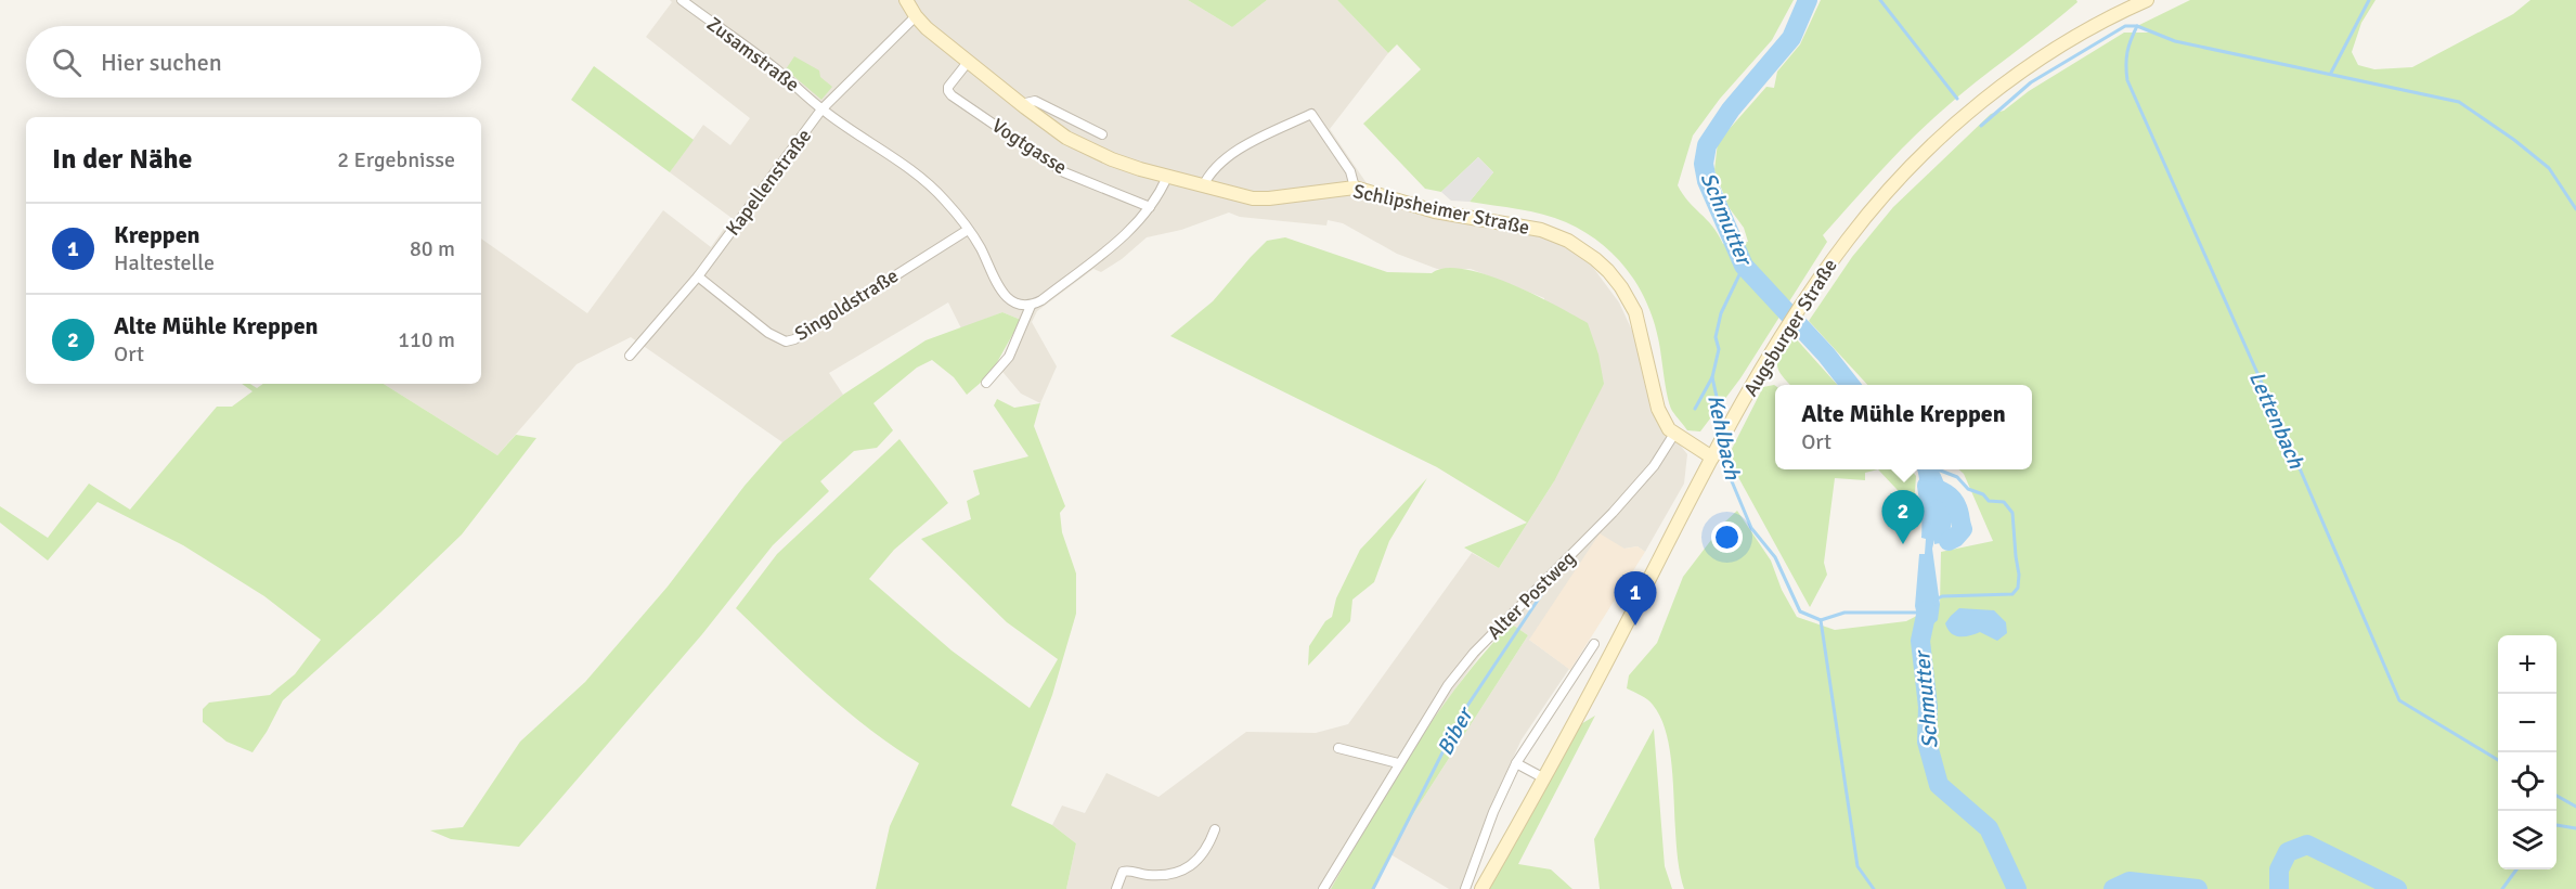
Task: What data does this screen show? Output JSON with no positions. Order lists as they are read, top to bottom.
{
  "streets": {
    "main road": ["Schlipsheimer Straße", "Augsburger Straße"],
    "street": [
      "Zusamstraße",
      "Vogtgasse",
      "Kapellenstraße",
      "Singoldstraße",
      "Alter Postweg"
    ]
  },
  "crossings": [
    ["Zusamstraße", "Kapellenstraße"],
    ["Zusamstraße", "Singoldstraße"],
    ["Vogtgasse", "Schlipsheimer Straße"],
    ["Kapellenstraße", "Schlipsheimer Straße"],
    ["Kapellenstraße", "Singoldstraße"],
    ["Schlipsheimer Straße", "Augsburger Straße"],
    ["Schlipsheimer Straße", "Alter Postweg"]
  ],
  "water": [
    "Schmutter",
    "Lettenbach",
    "Kehlbach",
    "Biber"
  ],
  "page": {
    "search": "Hier suchen",
    "heading": ["In der Nähe", "2 Ergebnisse"],
    "list": [
      {
        "mark": "1",
        "name": "Kreppen",
        "note": "Haltestelle",
        "value": "80 m"
      },
      {
        "mark": "2",
        "name": "Alte Mühle Kreppen",
        "note": "Ort",
        "value": "110 m"
      }
    ],
    "popup": ["Alte Mühle Kreppen", "Ort"],
    "pins": ["2", "1"],
    "map_buttons": ["+", "−"]
  }
}
